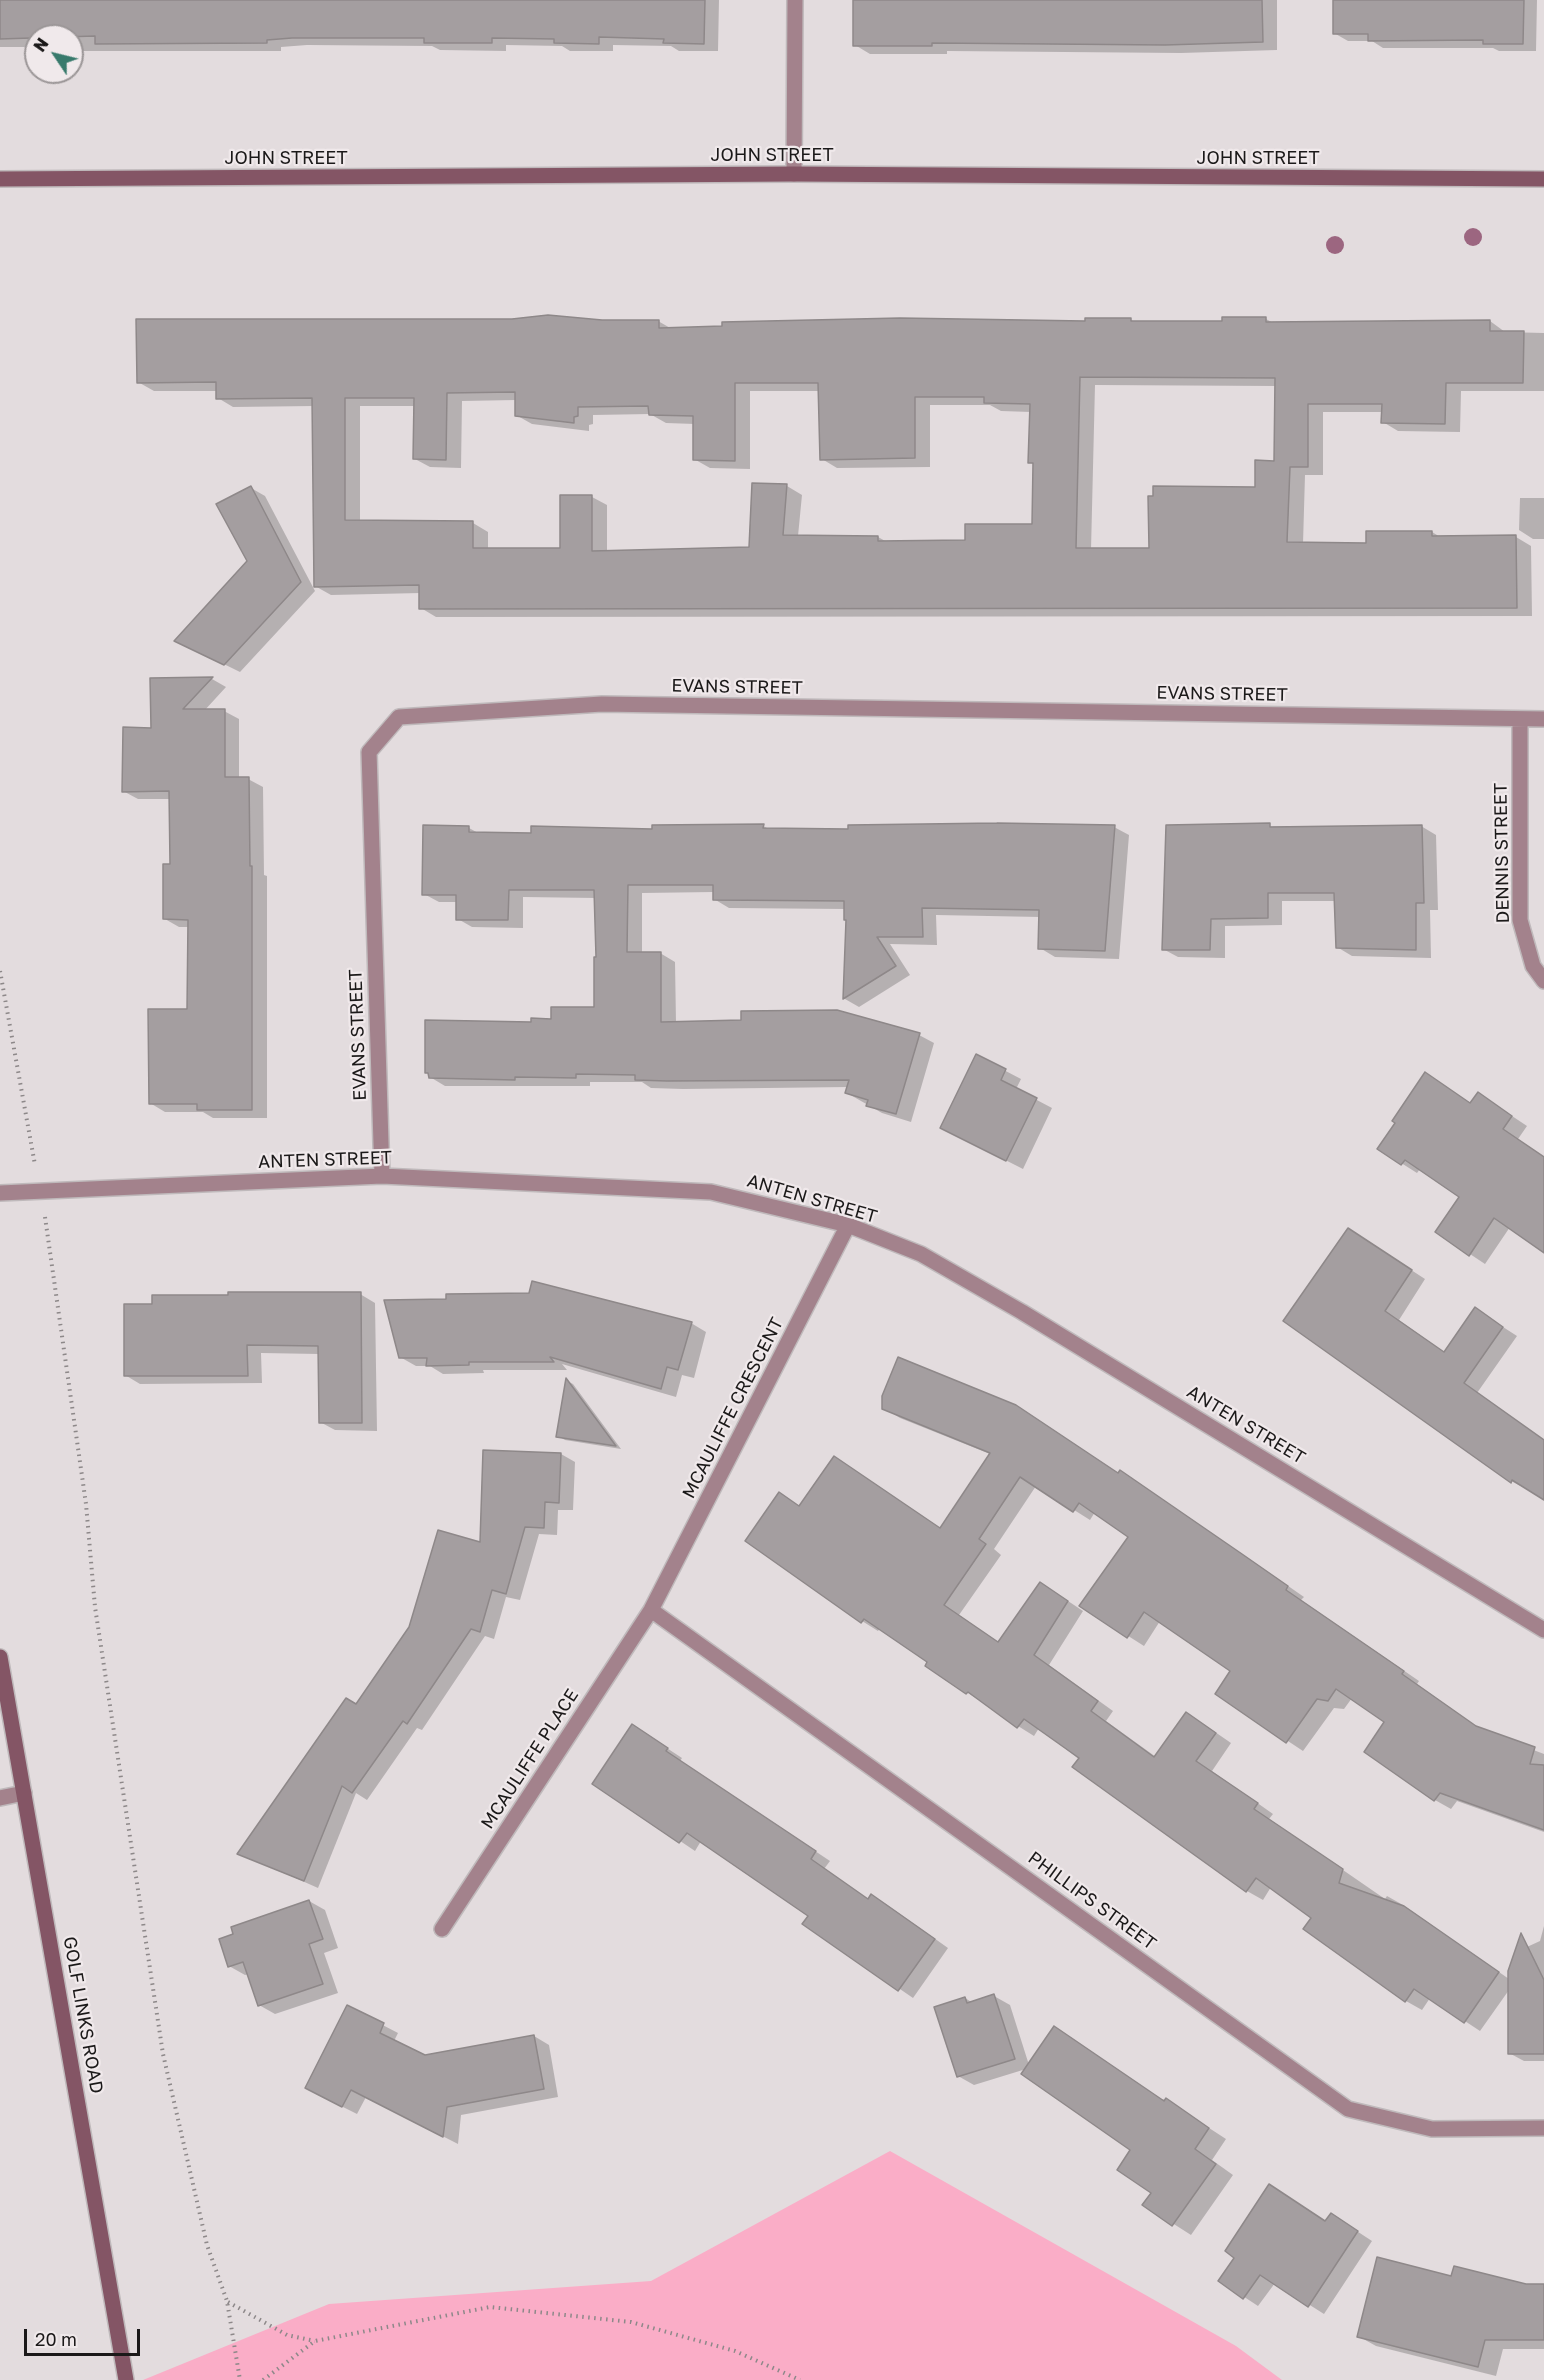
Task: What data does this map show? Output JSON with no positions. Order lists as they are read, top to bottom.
{
  "streets": {
    "main road": ["JOHN STREET", "GOLF LINKS ROAD"],
    "street": [
      "EVANS STREET",
      "DENNIS STREET",
      "ANTEN STREET",
      "MCAULIFFE CRESCENT",
      "MCAULIFFE PLACE",
      "PHILLIPS STREET"
    ]
  },
  "crossings": [
    ["EVANS STREET", "DENNIS STREET"],
    ["EVANS STREET", "ANTEN STREET"],
    ["ANTEN STREET", "MCAULIFFE CRESCENT"],
    ["MCAULIFFE CRESCENT", "MCAULIFFE PLACE"],
    ["MCAULIFFE CRESCENT", "PHILLIPS STREET"],
    ["MCAULIFFE PLACE", "PHILLIPS STREET"]
  ],
  "scale_bar": "20 m",
  "north": "top left"
}
